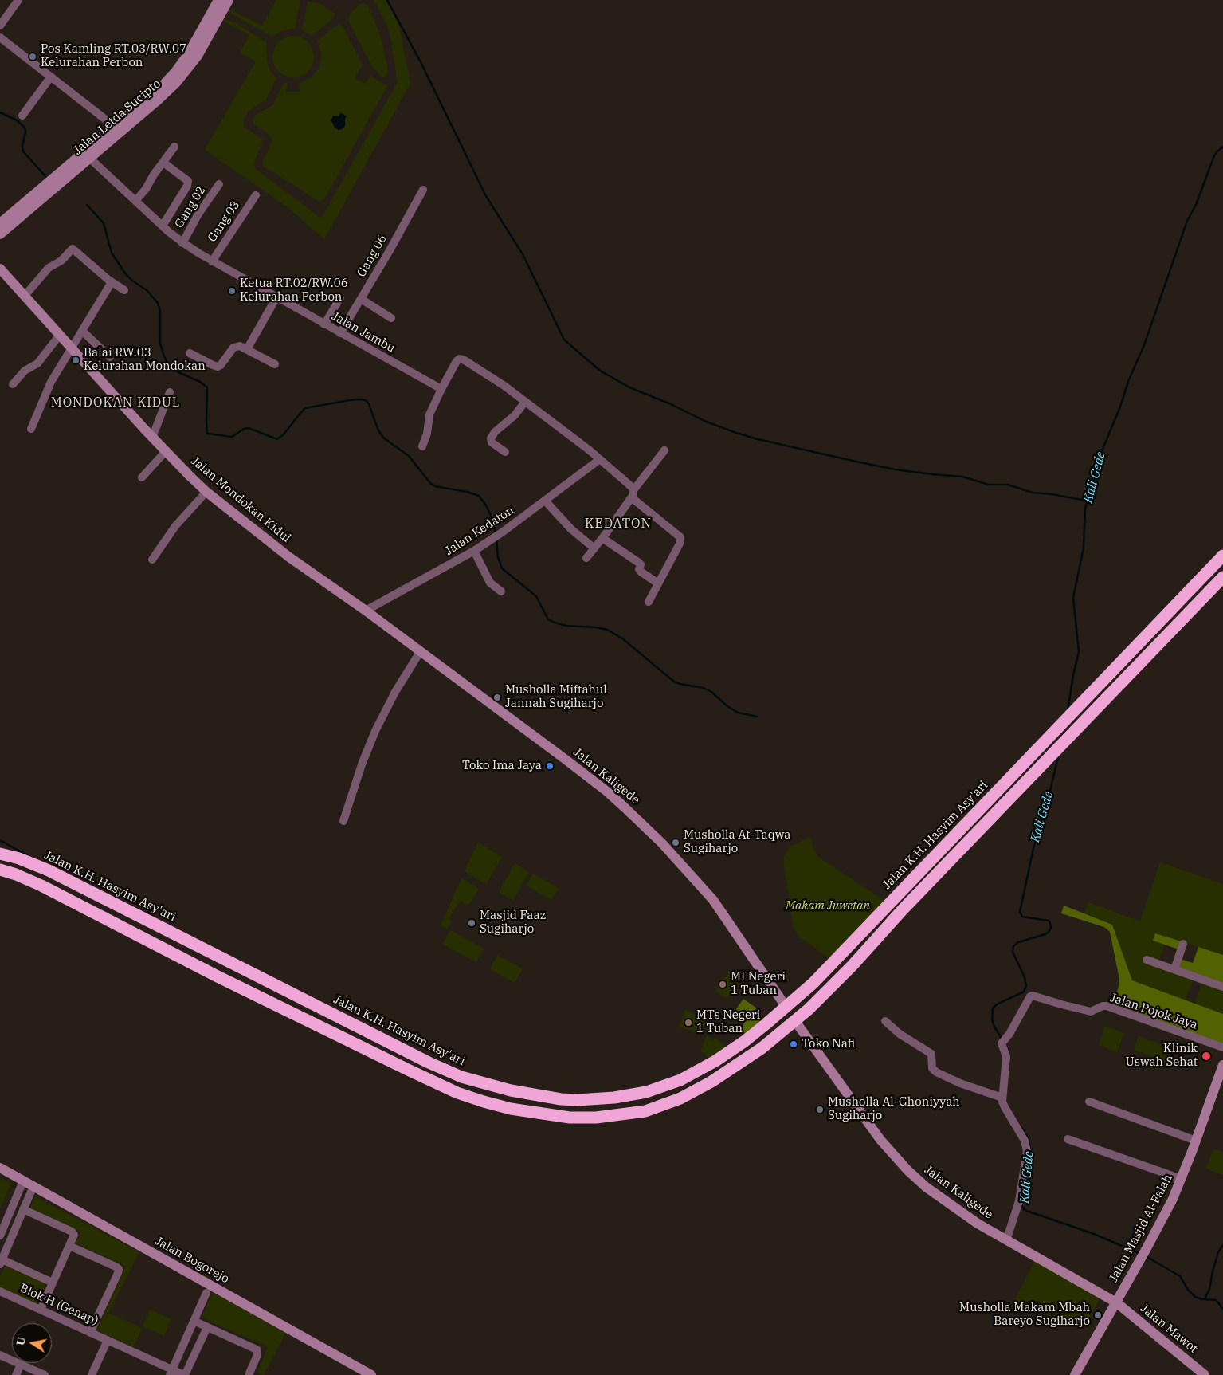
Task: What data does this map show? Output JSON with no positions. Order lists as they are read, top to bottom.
{
  "streets": {
    "highway": ["Jalan K.H. Hasyim Asy'ari"],
    "street": [
      "Jalan Letda Sucipto",
      "Gang 02",
      "Gang 03",
      "Gang 06",
      "Jalan Jambu",
      "Jalan Mondokan Kidul",
      "Jalan Kedaton",
      "Jalan Kaligede",
      "Jalan Pojok Jaya",
      "Jalan Masjid Al-Falah",
      "Jalan Bogorejo",
      "Blok H (Genap)",
      "Jalan Mawot"
    ]
  },
  "crossings": [
    ["Jalan Letda Sucipto", "Jalan Jambu"],
    ["Gang 02", "Jalan Jambu"],
    ["Gang 03", "Jalan Jambu"],
    ["Gang 06", "Jalan Jambu"],
    ["Jalan Mondokan Kidul", "Jalan Kedaton"],
    ["Jalan Mondokan Kidul", "Jalan Kaligede"],
    ["Jalan Kedaton", "Jalan Kaligede"],
    ["Jalan Kaligede", "Jalan K.H. Hasyim Asy'ari"],
    ["Jalan Kaligede", "Jalan Pojok Jaya"],
    ["Jalan Kaligede", "Jalan Masjid Al-Falah"],
    ["Jalan Kaligede", "Jalan Mawot"],
    ["Jalan Masjid Al-Falah", "Jalan Mawot"]
  ],
  "districts": ["MONDOKAN KIDUL", "KEDATON"],
  "water": ["Kali Gede"],
  "parks": ["Makam Juwetan"],
  "places": [
    "Pos Kamling RT.03/RW.07 Kelurahan Perbon",
    "Ketua RT.02/RW.06 Kelurahan Perbon",
    "Balai RW.03 Kelurahan Mondokan",
    "Musholla Miftahul Jannah Sugiharjo",
    "Toko Ima Jaya",
    "Musholla At-Taqwa Sugiharjo",
    "Masjid Faaz Sugiharjo",
    "MI Negeri 1 Tuban",
    "MTs Negeri 1 Tuban",
    "Toko Nafi",
    "Klinik Uswah Sehat",
    "Musholla Al-Ghoniyyah Sugiharjo",
    "Musholla Makam Mbah Bareyo Sugiharjo"
  ],
  "north": "left"
}
